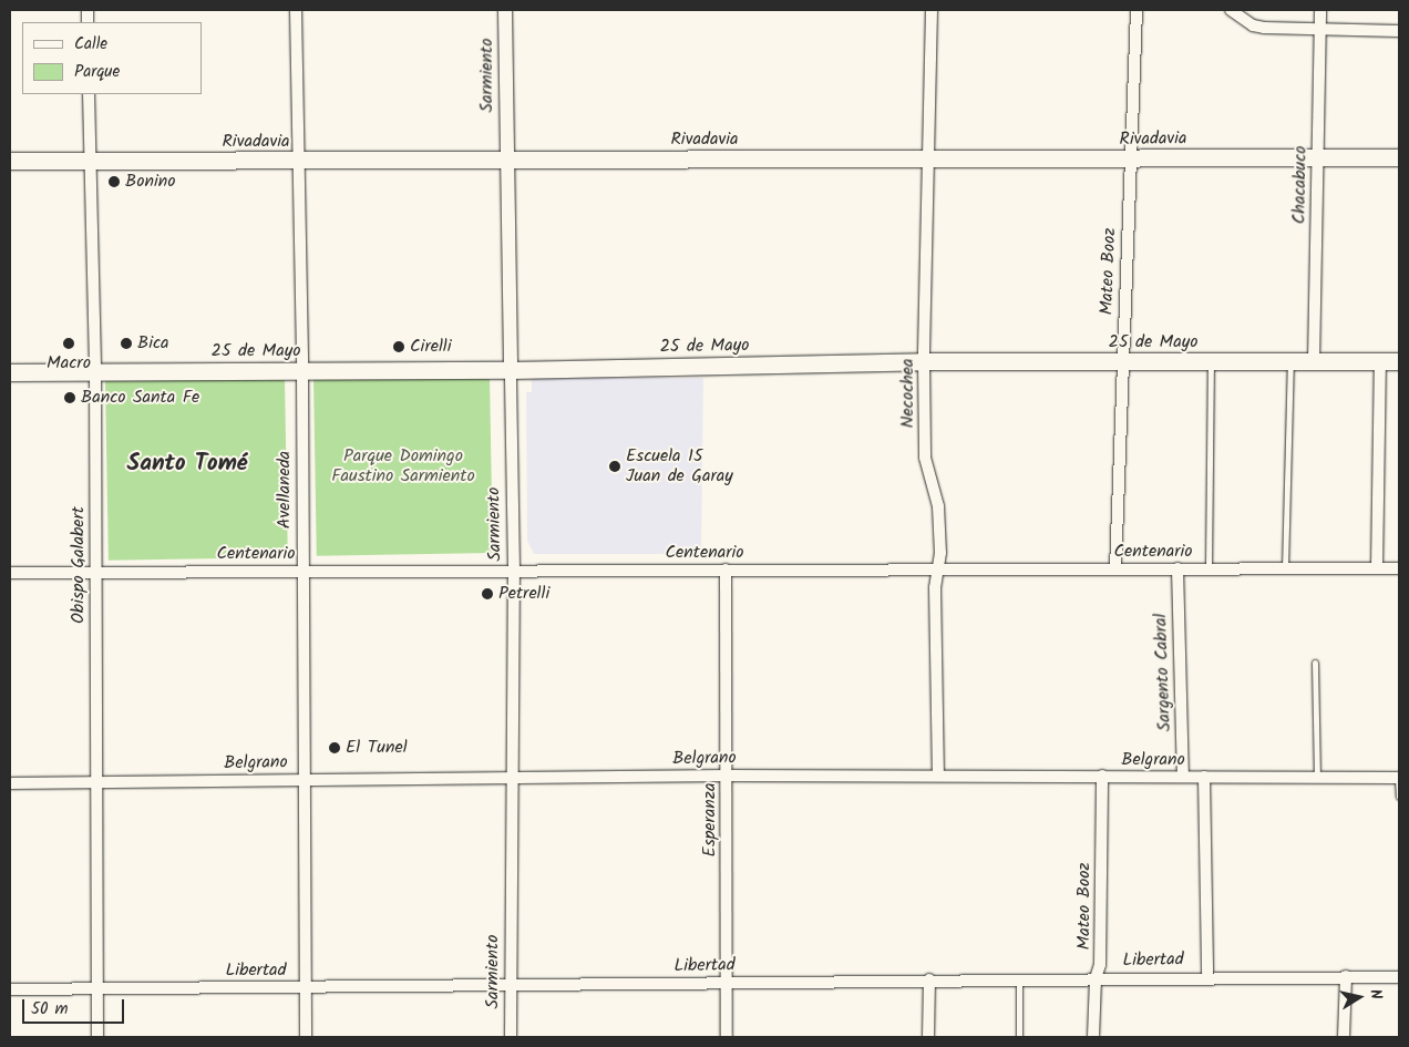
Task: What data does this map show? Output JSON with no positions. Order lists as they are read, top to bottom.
{
  "streets": {
    "main road": ["Rivadavia", "25 de Mayo"],
    "street": [
      "Sarmiento",
      "Chacabuco",
      "Mateo Booz",
      "Necochea",
      "Avellaneda",
      "Centenario",
      "Obispo Galabert",
      "Sargento Cabral",
      "Belgrano",
      "Esperanza",
      "Libertad"
    ]
  },
  "crossings": [
    ["Sarmiento", "Rivadavia"],
    ["Sarmiento", "25 de Mayo"],
    ["Sarmiento", "Centenario"],
    ["Sarmiento", "Belgrano"],
    ["Sarmiento", "Libertad"],
    ["Rivadavia", "Chacabuco"],
    ["Rivadavia", "Mateo Booz"],
    ["Rivadavia", "Necochea"],
    ["Rivadavia", "Avellaneda"],
    ["Rivadavia", "Obispo Galabert"],
    ["Chacabuco", "25 de Mayo"],
    ["Mateo Booz", "25 de Mayo"],
    ["Mateo Booz", "Centenario"],
    ["Mateo Booz", "Belgrano"],
    ["Mateo Booz", "Libertad"],
    ["25 de Mayo", "Necochea"],
    ["25 de Mayo", "Avellaneda"],
    ["25 de Mayo", "Obispo Galabert"],
    ["Necochea", "Centenario"],
    ["Necochea", "Belgrano"],
    ["Avellaneda", "Centenario"],
    ["Avellaneda", "Belgrano"],
    ["Avellaneda", "Libertad"],
    ["Centenario", "Obispo Galabert"],
    ["Centenario", "Sargento Cabral"],
    ["Centenario", "Esperanza"],
    ["Obispo Galabert", "Belgrano"],
    ["Obispo Galabert", "Libertad"],
    ["Sargento Cabral", "Belgrano"],
    ["Belgrano", "Esperanza"],
    ["Esperanza", "Libertad"]
  ],
  "districts": ["Santo Tomé"],
  "parks": ["Parque Domingo Faustino Sarmiento"],
  "places": [
    "Bonino",
    "Macro",
    "Bica",
    "Cirelli",
    "Banco Santa Fe",
    "Escuela 15 Juan de Garay",
    "Petrelli",
    "El Tunel"
  ],
  "legend": ["Calle", "Parque"],
  "scale_bar": "50 m",
  "north": "right"
}
